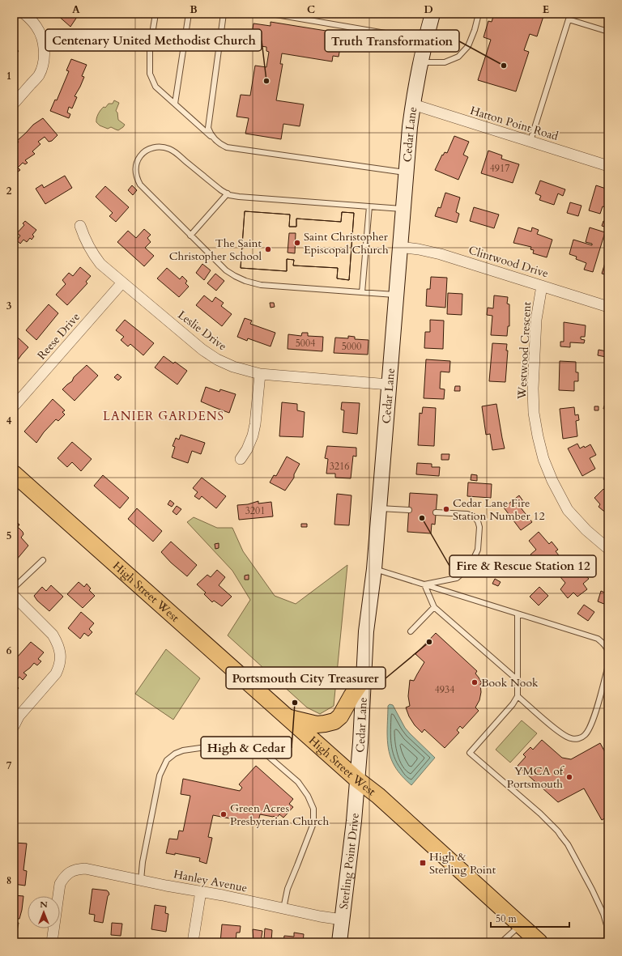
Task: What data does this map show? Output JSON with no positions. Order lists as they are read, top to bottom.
{
  "streets": {
    "main road": ["Cedar Lane", "High Street West", "Sterling Point Drive"],
    "street": [
      "Hatton Point Road",
      "Clintwood Drive",
      "Leslie Drive",
      "Reese Drive",
      "Westwood Crescent",
      "Hanley Avenue"
    ]
  },
  "crossings": [
    ["Hatton Point Road", "Cedar Lane"],
    ["Cedar Lane", "Clintwood Drive"],
    ["Cedar Lane", "Leslie Drive"],
    ["Cedar Lane", "High Street West"],
    ["Cedar Lane", "Sterling Point Drive"],
    ["Clintwood Drive", "Westwood Crescent"],
    ["Leslie Drive", "Reese Drive"],
    ["High Street West", "Sterling Point Drive"],
    ["Sterling Point Drive", "Hanley Avenue"]
  ],
  "districts": ["LANIER GARDENS"],
  "places": {
    "other": [
      "Truth Transformation",
      "Centenary United Methodist Church",
      "Saint Christopher Episcopal Church",
      "The Saint Christopher School",
      "Cedar Lane Fire Station Number 12",
      "Fire & Rescue Station 12",
      "Portsmouth City Treasurer",
      "Book Nook",
      "High & Cedar",
      "YMCA of Portsmouth",
      "Green Acres Presbyterian Church"
    ],
    "transit": ["High & Sterling Point"]
  },
  "house_numbers": [
    "4917",
    "5004",
    "5000",
    "3216",
    "3201",
    "4934"
  ],
  "scale_bar": "50 m",
  "north": "top",
  "grid": {
    "columns": [
      "A",
      "B",
      "C",
      "D",
      "E"
    ],
    "rows": [
      "1",
      "2",
      "3",
      "4",
      "5",
      "6",
      "7",
      "8"
    ]
  }
}
